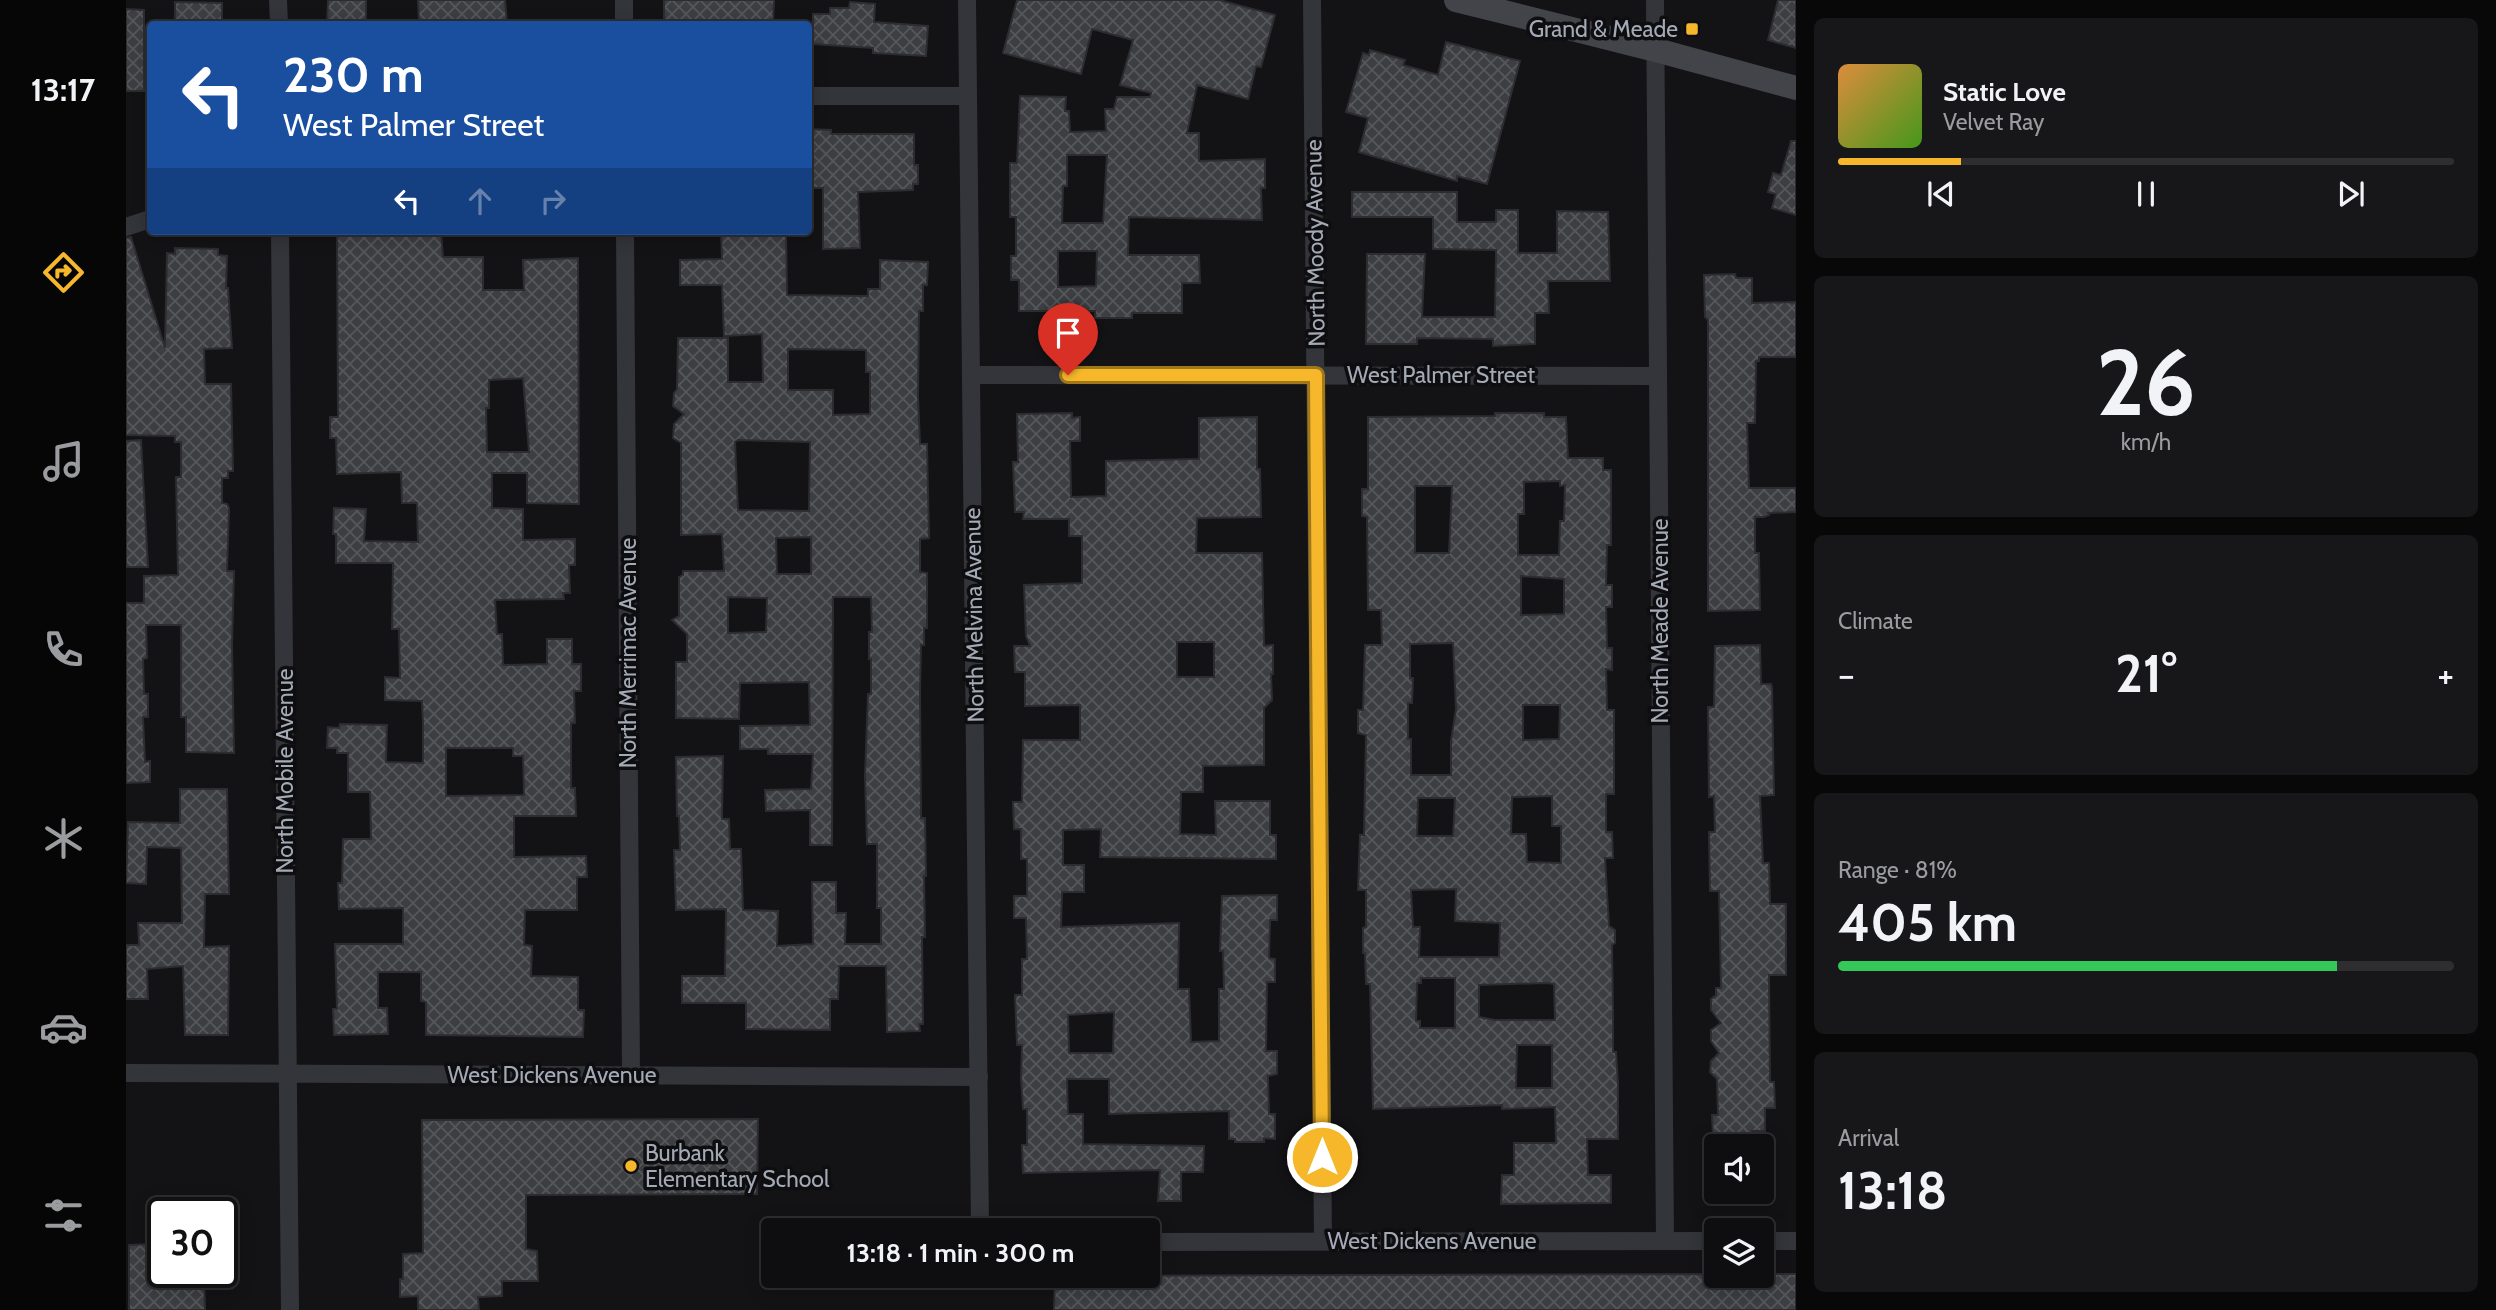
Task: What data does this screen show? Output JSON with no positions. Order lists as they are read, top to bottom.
{
  "streets": {
    "street": [
      "North Moody Avenue",
      "West Palmer Street",
      "North Melvina Avenue",
      "North Meade Avenue",
      "North Merrimac Avenue",
      "North Mobile Avenue",
      "West Dickens Avenue"
    ]
  },
  "crossings": [
    ["North Moody Avenue", "West Palmer Street"],
    ["North Moody Avenue", "West Dickens Avenue"],
    ["West Palmer Street", "North Melvina Avenue"],
    ["West Palmer Street", "North Meade Avenue"],
    ["North Melvina Avenue", "West Dickens Avenue"],
    ["North Meade Avenue", "West Dickens Avenue"],
    ["North Merrimac Avenue", "West Dickens Avenue"],
    ["North Mobile Avenue", "West Dickens Avenue"]
  ],
  "places": {
    "transit": ["Grand & Meade"],
    "other": ["Burbank Elementary School"]
  },
  "page": {
    "tabs": "13:17",
    "turn": ["230 m", "West Palmer Street"],
    "song": ["Static Love", "Velvet Ray"],
    "tile": [
      ["26", "km/h"],
      "Climate",
      ["Range · 81%", "405 km"],
      ["Arrival", "13:18"]
    ],
    "heat": ["−", "21°", "+"],
    "limit": "30",
    "trip": "13:18 · 1 min · 300 m"
  }
}
